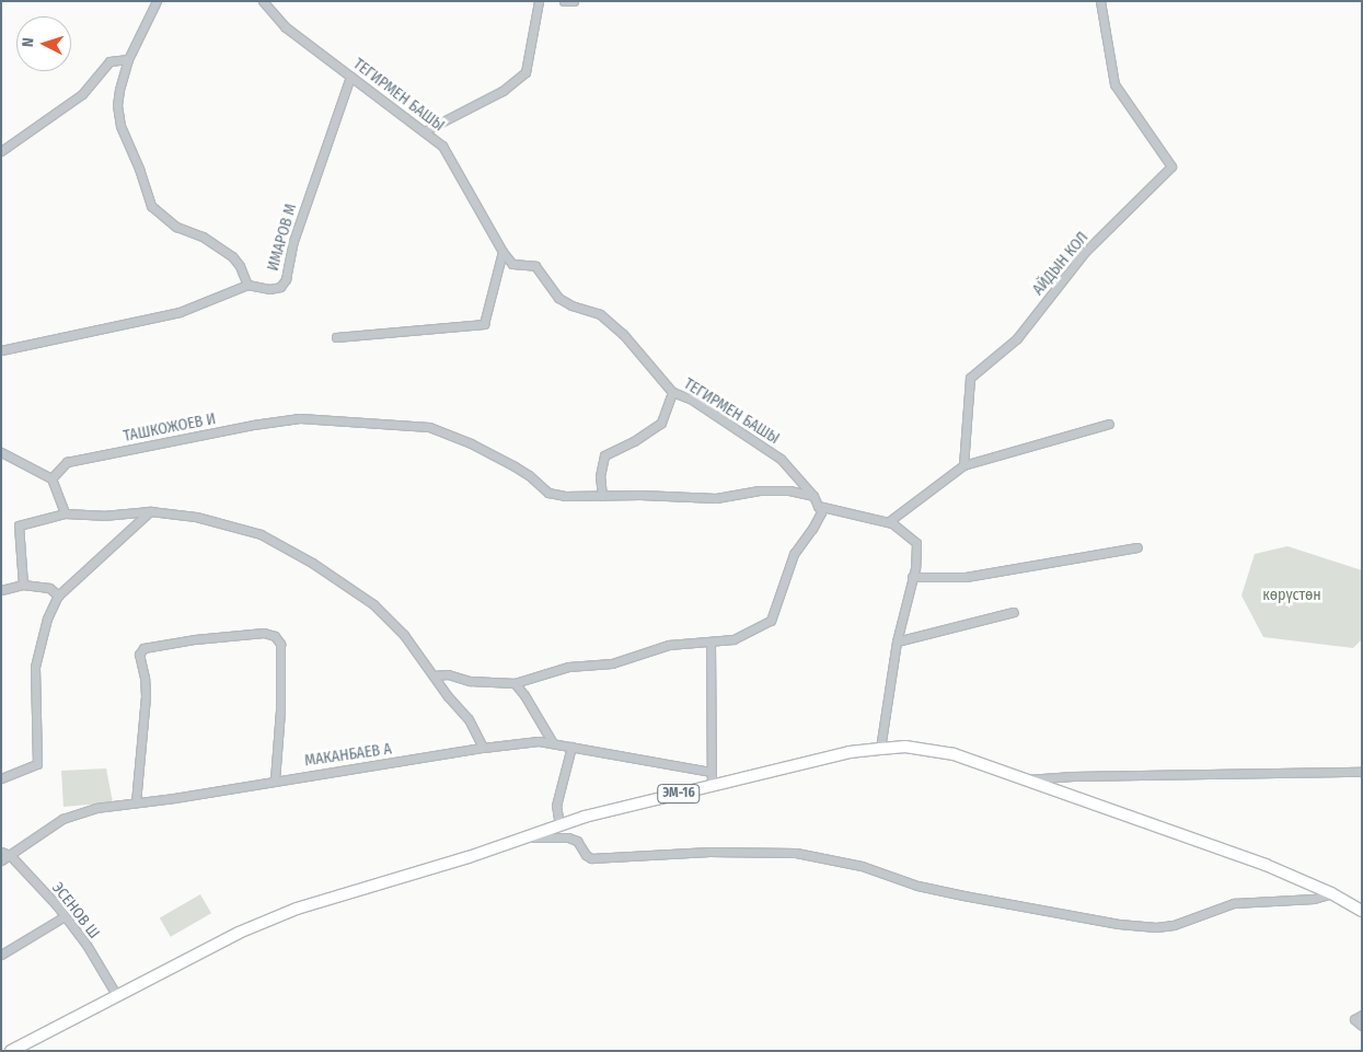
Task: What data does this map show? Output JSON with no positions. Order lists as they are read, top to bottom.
{
  "streets": {
    "highway": ["ЭМ-16"],
    "street": [
      "ТЕГИРМЕН БАШЫ",
      "ИМАРОВ М",
      "АЙДЫН КОЛ",
      "ТАШКОЖОЕВ И",
      "МАКАНБАЕВ А",
      "ЭСЕНОВ Ш"
    ]
  },
  "crossings": [
    ["ТЕГИРМЕН БАШЫ", "ИМАРОВ М"],
    ["ТЕГИРМЕН БАШЫ", "ТАШКОЖОЕВ И"],
    ["МАКАНБАЕВ А", "ЭСЕНОВ Ш"],
    ["ЭМ-16", "ЭСЕНОВ Ш"]
  ],
  "parks": ["көрүстөн"],
  "north": "left"
}
